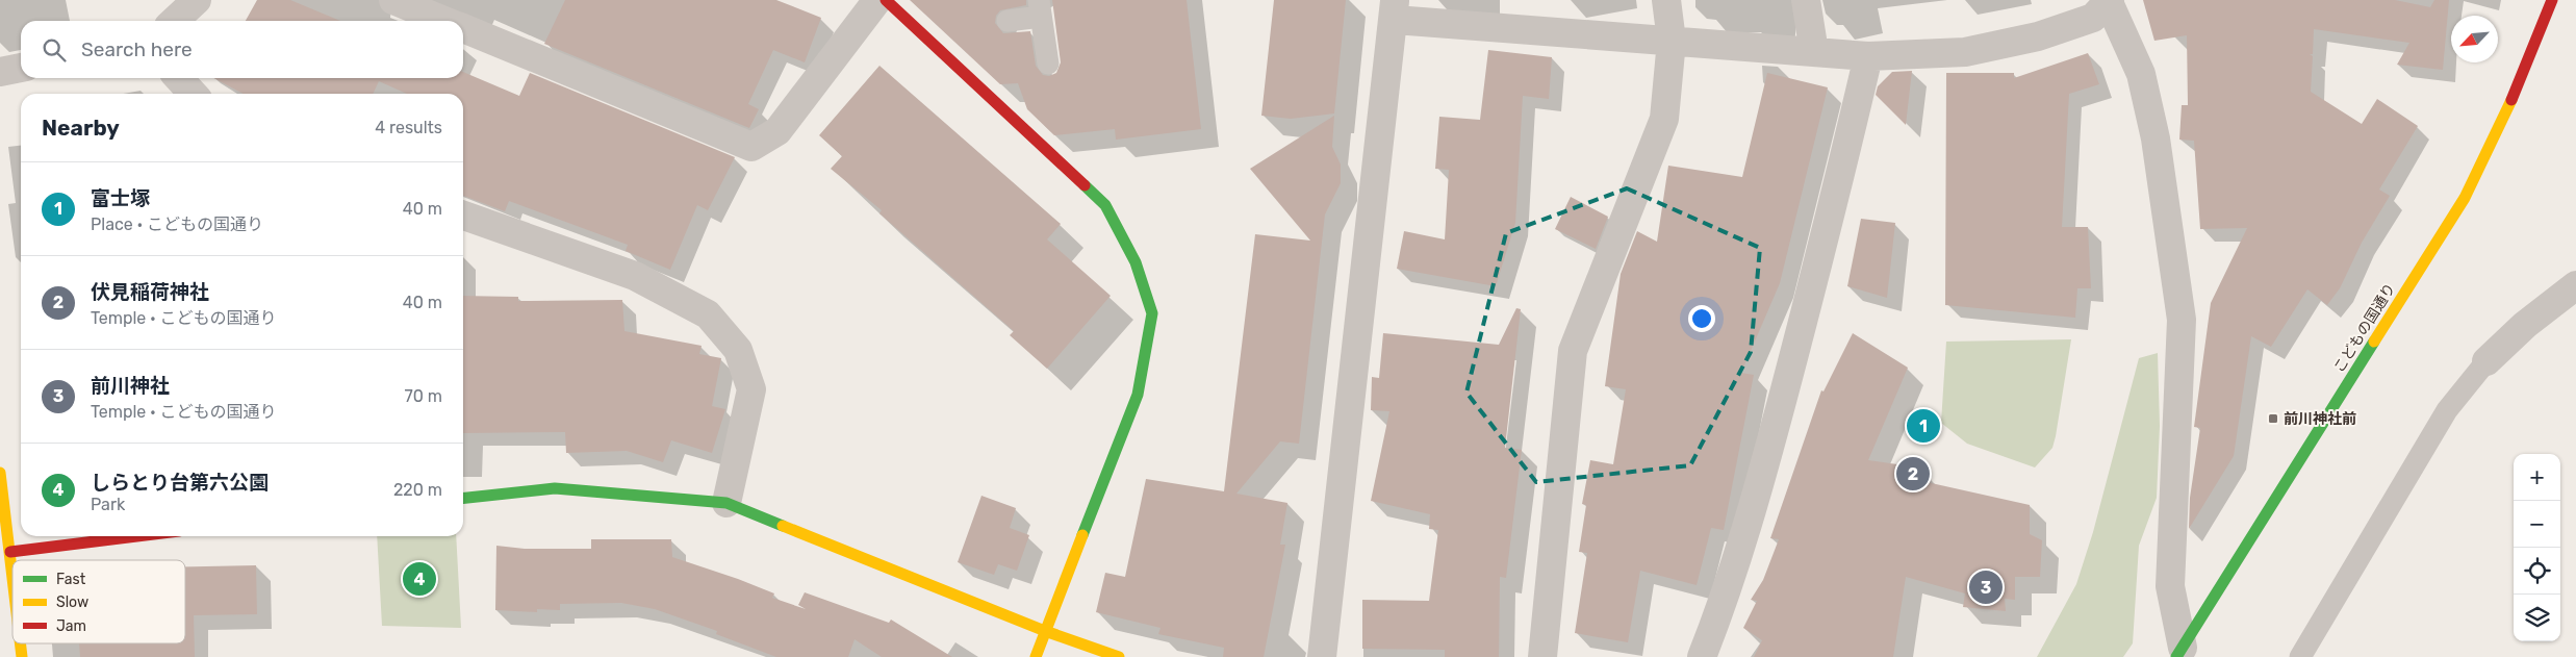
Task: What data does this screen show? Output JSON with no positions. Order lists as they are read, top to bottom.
{
  "streets": {
    "street": ["こどもの国通り"]
  },
  "places": {
    "transit": ["前川神社前"]
  },
  "legend": ["Fast", "Slow", "Jam"],
  "north": "bottom left",
  "page": {
    "search": "Search here",
    "heading": ["Nearby", "4 results"],
    "list": [
      {
        "mark": "1",
        "name": "富士塚",
        "note": "Place · こどもの国通り",
        "value": "40 m"
      },
      {
        "mark": "2",
        "name": "伏見稲荷神社",
        "note": "Temple · こどもの国通り",
        "value": "40 m"
      },
      {
        "mark": "3",
        "name": "前川神社",
        "note": "Temple · こどもの国通り",
        "value": "70 m"
      },
      {
        "mark": "4",
        "name": "しらとり台第六公園",
        "note": "Park",
        "value": "220 m"
      }
    ],
    "pins": [
      "1",
      "2",
      "4",
      "3"
    ],
    "map_buttons": ["+", "−"]
  }
}
